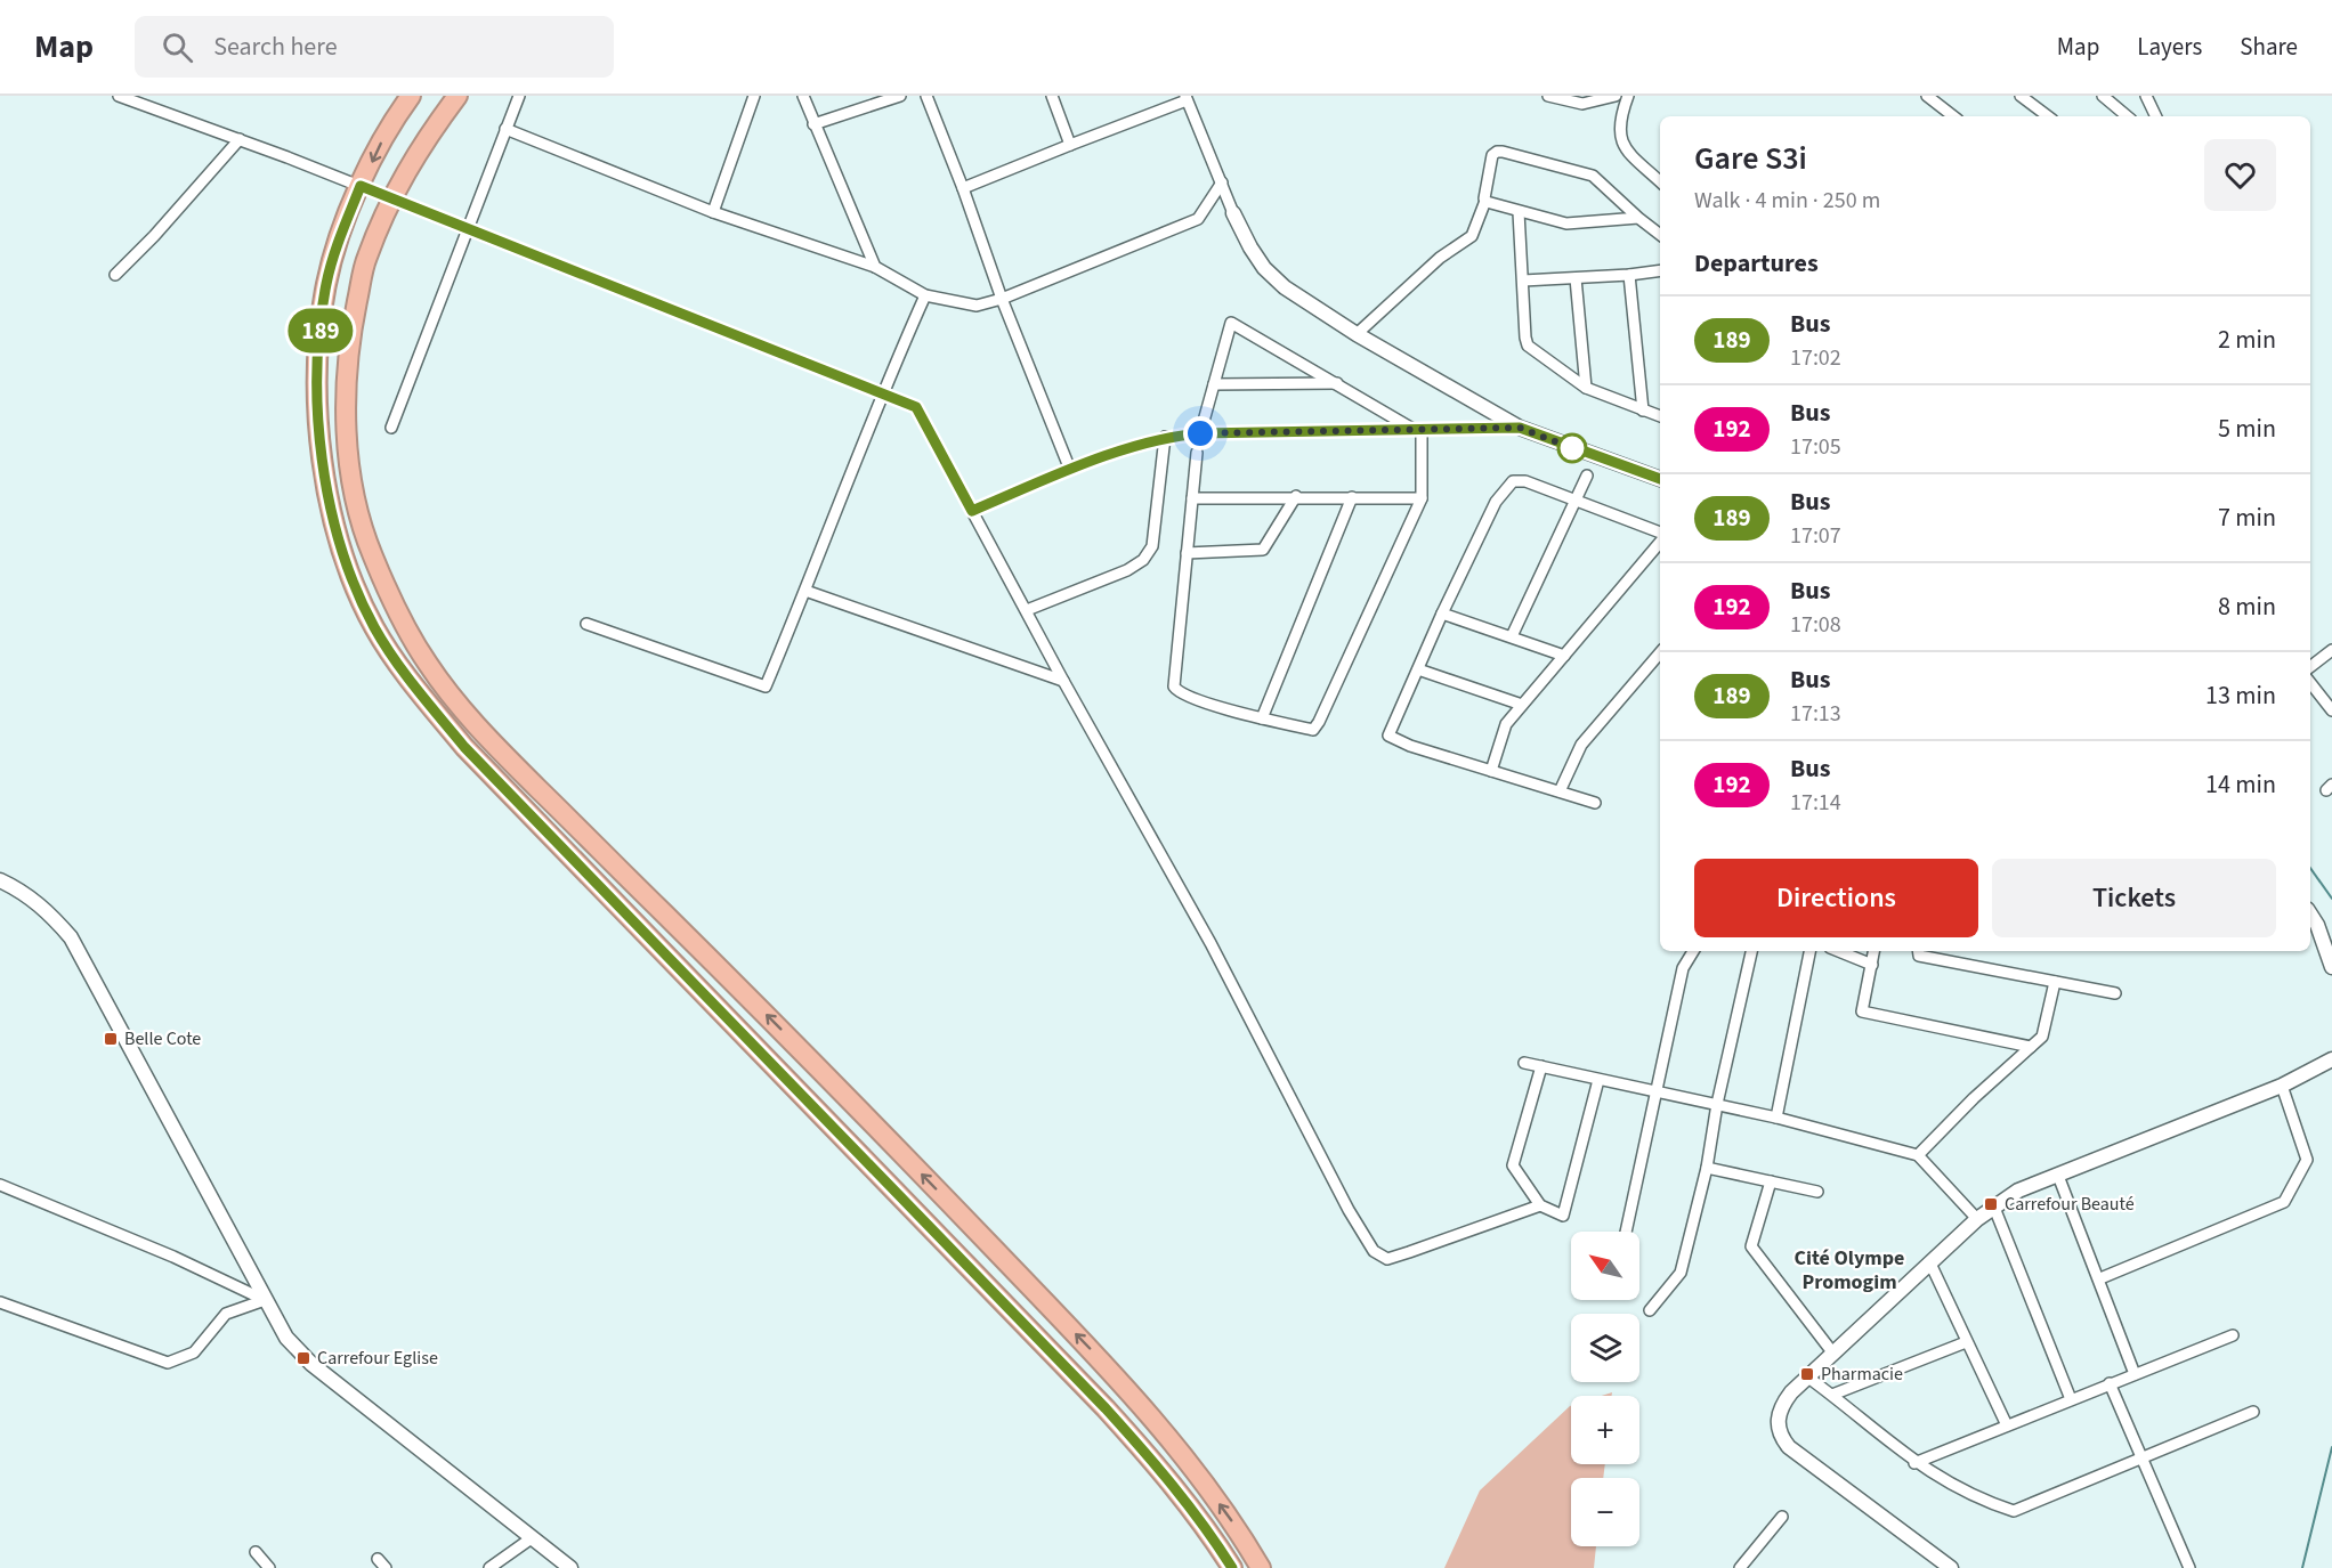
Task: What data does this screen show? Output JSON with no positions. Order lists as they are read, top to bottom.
{
  "districts": ["Cité Olympe Promogim"],
  "places": {
    "transit": [
      "Belle Cote",
      "Carrefour Beauté",
      "Carrefour Eglise",
      "Pharmacie"
    ]
  },
  "lines": ["bus line 189"],
  "north": "top left",
  "page": {
    "header": "Map",
    "search": "Search here",
    "nav": ["Map", "Layers", "Share"],
    "on_map": "189",
    "heading": [
      ["Gare S3i", "Walk · 4 min · 250 m"],
      "Departures"
    ],
    "list": [
      {
        "mark": "189",
        "name": "Bus",
        "note": "17:02",
        "value": "2 min"
      },
      {
        "mark": "192",
        "name": "Bus",
        "note": "17:05",
        "value": "5 min"
      },
      {
        "mark": "189",
        "name": "Bus",
        "note": "17:07",
        "value": "7 min"
      },
      {
        "mark": "192",
        "name": "Bus",
        "note": "17:08",
        "value": "8 min"
      },
      {
        "mark": "189",
        "name": "Bus",
        "note": "17:13",
        "value": "13 min"
      },
      {
        "mark": "192",
        "name": "Bus",
        "note": "17:14",
        "value": "14 min"
      }
    ],
    "buttons": ["Directions", "Tickets"],
    "map_buttons": ["+", "−"]
  }
}
